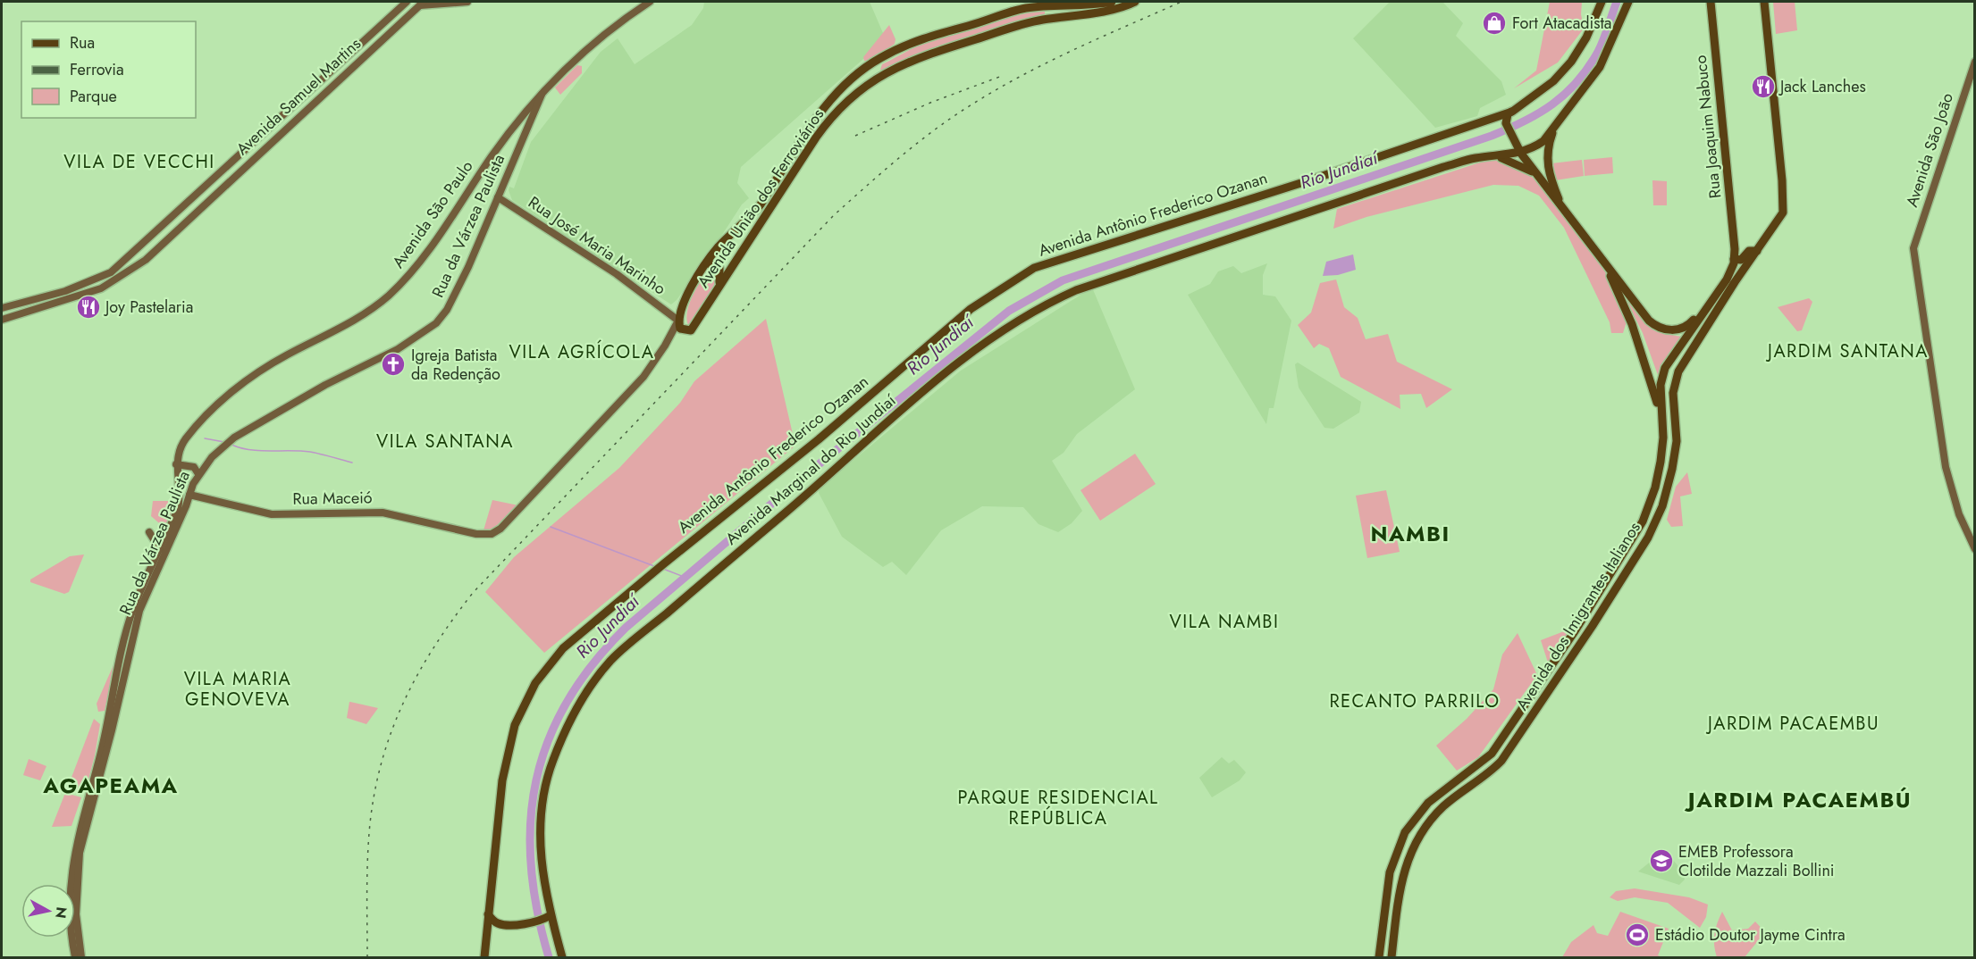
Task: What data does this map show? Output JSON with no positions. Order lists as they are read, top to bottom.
{
  "streets": {
    "main road": [
      "Avenida Samuel Martins",
      "Rua Joaquim Nabuco",
      "Avenida São João",
      "Avenida União dos Ferroviários",
      "Avenida São Paulo",
      "Avenida Antônio Frederico Ozanan",
      "Rua da Várzea Paulista",
      "Rua José Maria Marinho",
      "Avenida Marginal do Rio Jundiaí",
      "Rua Maceió",
      "Avenida dos Imigrantes Italianos"
    ]
  },
  "crossings": [
    ["Rua Joaquim Nabuco", "Avenida dos Imigrantes Italianos"],
    ["Avenida União dos Ferroviários", "Rua José Maria Marinho"],
    ["Avenida União dos Ferroviários", "Rua Maceió"],
    ["Avenida São Paulo", "Rua da Várzea Paulista"],
    ["Rua da Várzea Paulista", "Rua José Maria Marinho"],
    ["Rua da Várzea Paulista", "Rua Maceió"]
  ],
  "districts": [
    "VILA DE VECCHI",
    "JARDIM SANTANA",
    "VILA AGRÍCOLA",
    "VILA SANTANA",
    "NAMBI",
    "VILA NAMBI",
    "VILA MARIA GENOVEVA",
    "RECANTO PARRILO",
    "JARDIM PACAEMBU",
    "AGAPEAMA",
    "PARQUE RESIDENCIAL REPÚBLICA",
    "JARDIM PACAEMBÚ"
  ],
  "water": ["Rio Jundiaí"],
  "places": {
    "shop": ["Fort Atacadista"],
    "restaurant": ["Jack Lanches", "Joy Pastelaria"],
    "church": ["Igreja Batista da Redenção"],
    "school or university": ["EMEB Professora Clotilde Mazzali Bollini"],
    "sports": ["Estádio Doutor Jayme Cintra"]
  },
  "legend": ["Rua", "Ferrovia", "Parque"],
  "north": "right"
}
